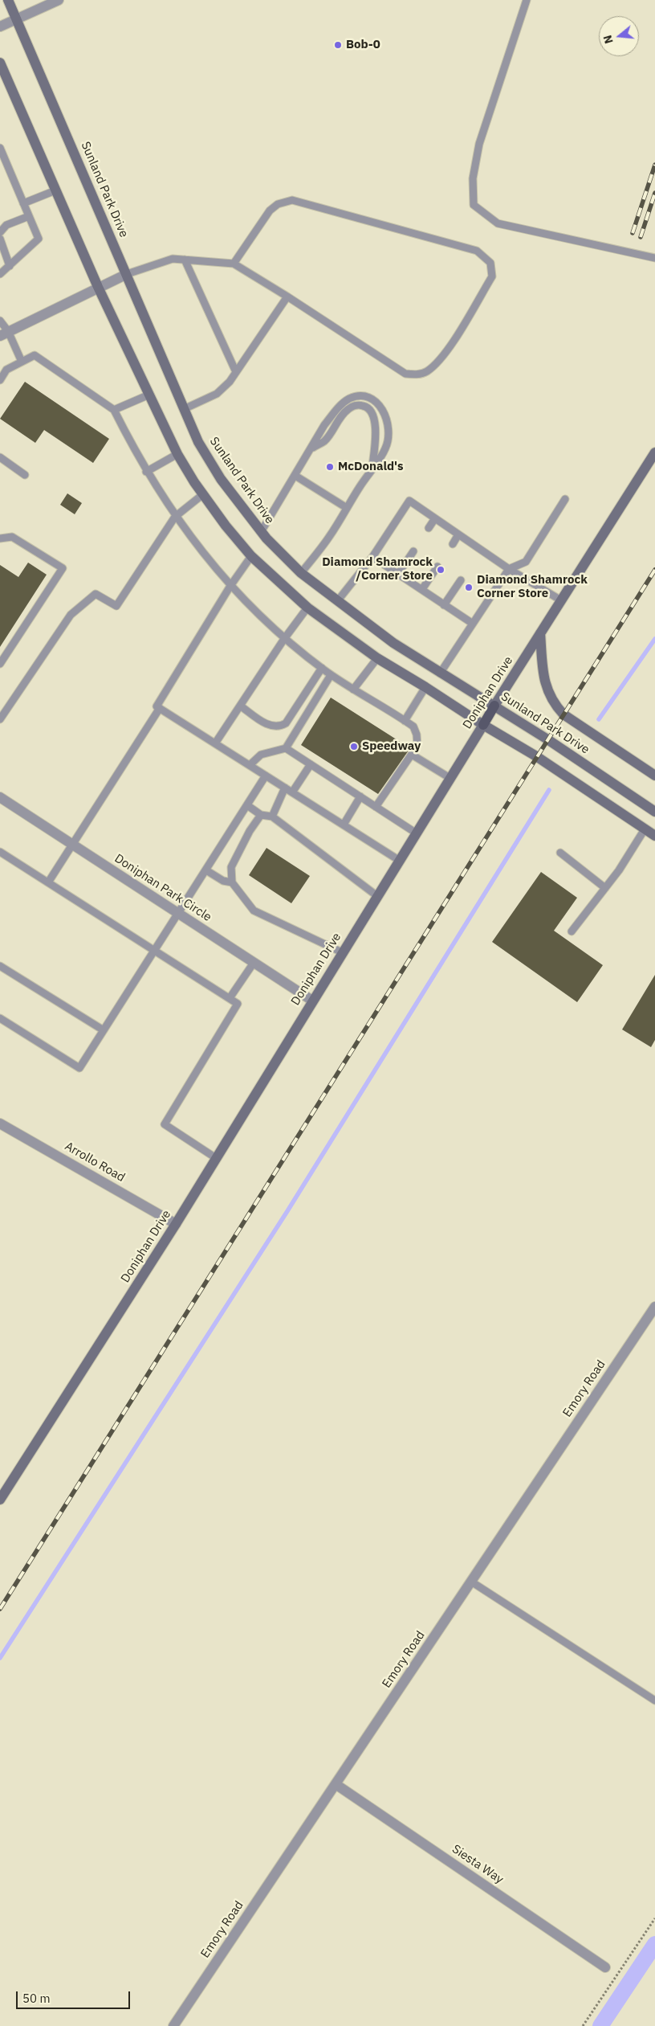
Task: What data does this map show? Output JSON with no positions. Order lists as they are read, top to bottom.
{
  "streets": {
    "main road": ["Sunland Park Drive", "Doniphan Drive"],
    "street": [
      "Doniphan Park Circle",
      "Arrollo Road",
      "Emory Road",
      "Siesta Way"
    ]
  },
  "crossings": [
    ["Sunland Park Drive", "Doniphan Drive"],
    ["Doniphan Drive", "Doniphan Park Circle"],
    ["Doniphan Drive", "Arrollo Road"],
    ["Emory Road", "Siesta Way"]
  ],
  "places": [
    "Bob-0",
    "McDonald's",
    "Diamond Shamrock /Corner Store",
    "Diamond Shamrock Corner Store",
    "Speedway"
  ],
  "scale_bar": "50 m",
  "north": "left"
}
